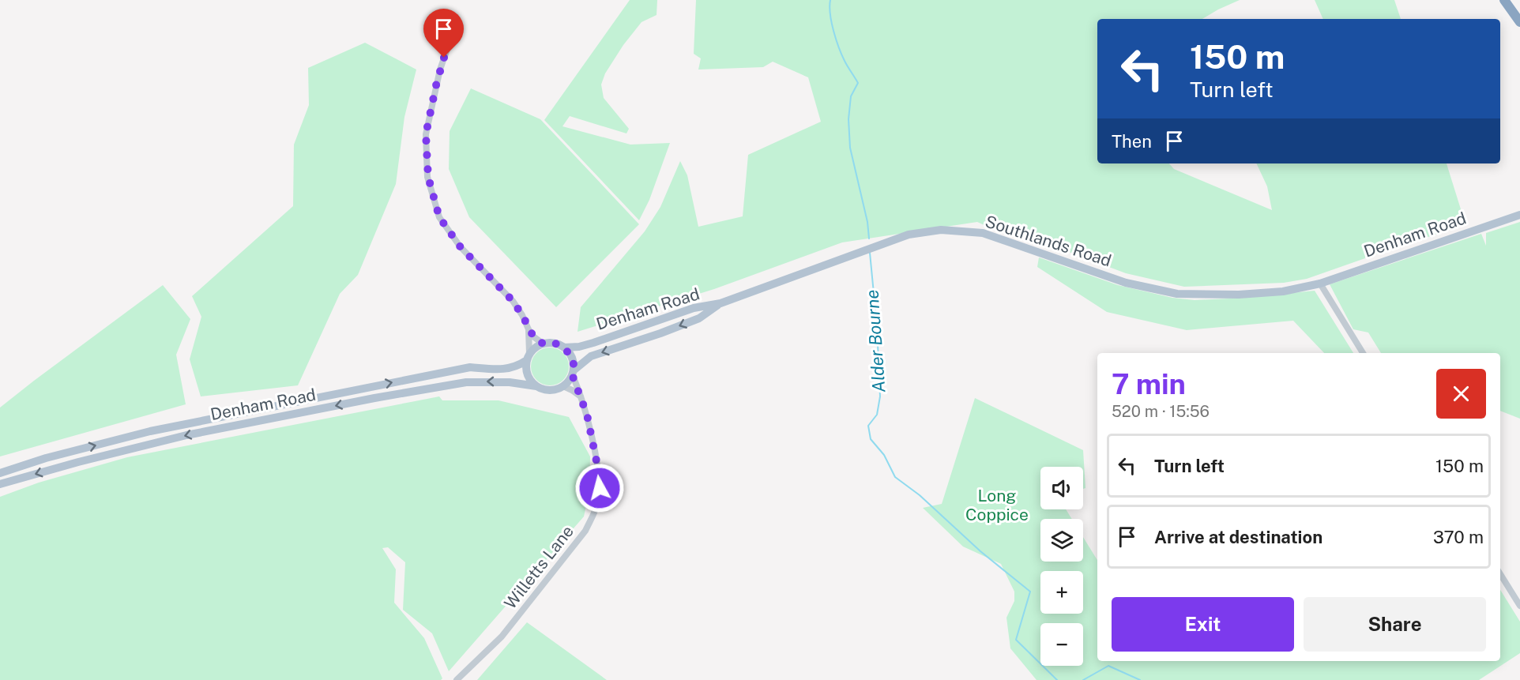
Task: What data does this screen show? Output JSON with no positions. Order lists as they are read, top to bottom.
{
  "streets": {
    "main road": ["Denham Road", "Southlands Road"],
    "street": ["Willetts Lane"]
  },
  "crossings": [
    ["Denham Road", "Southlands Road"],
    ["Denham Road", "Willetts Lane"]
  ],
  "water": ["Alder Bourne"],
  "parks": ["Long Coppice"],
  "page": {
    "turn": ["150 m", "Turn left"],
    "then": "Then",
    "heading": ["7 min", "520 m · 15:56"],
    "list": [
      {
        "name": "Turn left",
        "value": "150 m"
      },
      {
        "name": "Arrive at destination",
        "value": "370 m"
      }
    ],
    "map_buttons": ["+", "−"],
    "buttons": ["Exit", "Share"]
  }
}
